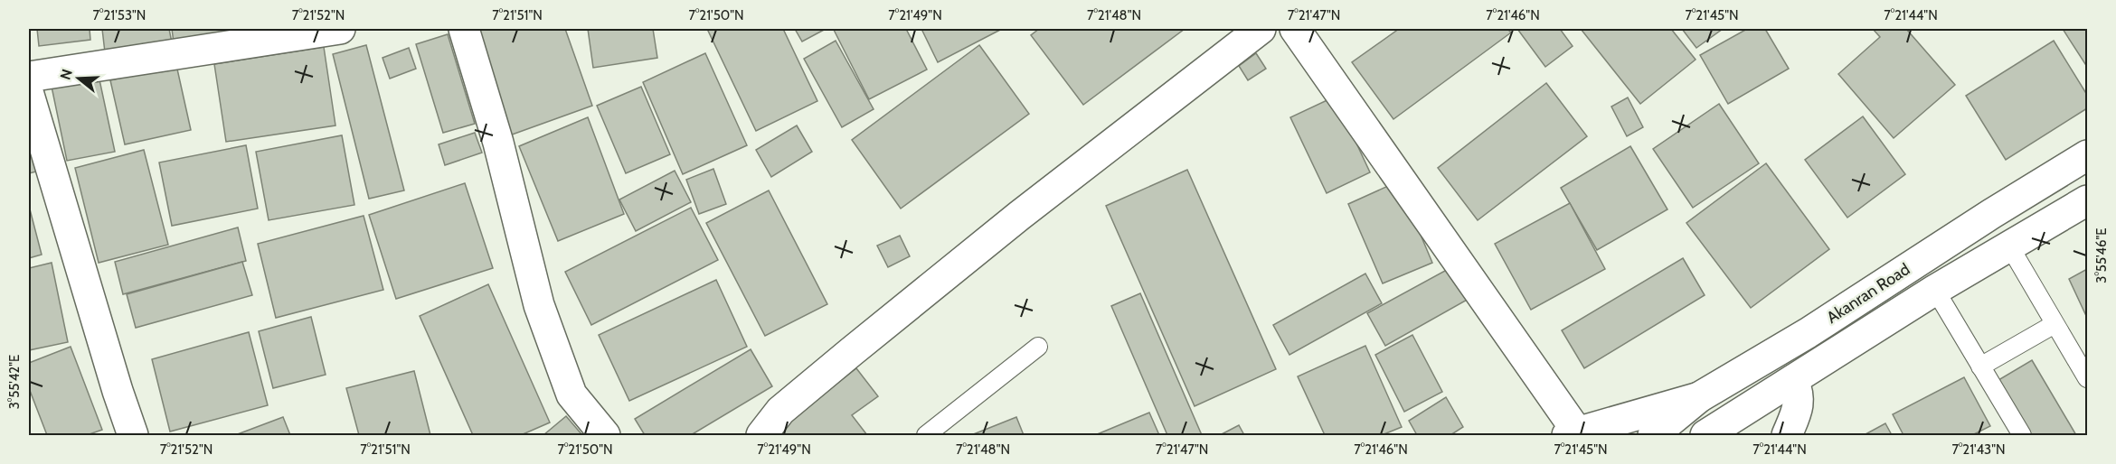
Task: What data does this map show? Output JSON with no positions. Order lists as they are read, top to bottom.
{
  "streets": {
    "main road": ["Akanran Road"]
  },
  "north": "left",
  "coordinates": [
    "7°21'53\"N",
    "7°21'52\"N",
    "7°21'51\"N",
    "7°21'50\"N",
    "7°21'49\"N",
    "7°21'48\"N",
    "7°21'47\"N",
    "7°21'46\"N",
    "7°21'45\"N",
    "7°21'44\"N",
    "3°55'46\"E",
    "3°55'42\"E",
    "7°21'43\"N"
  ]
}
